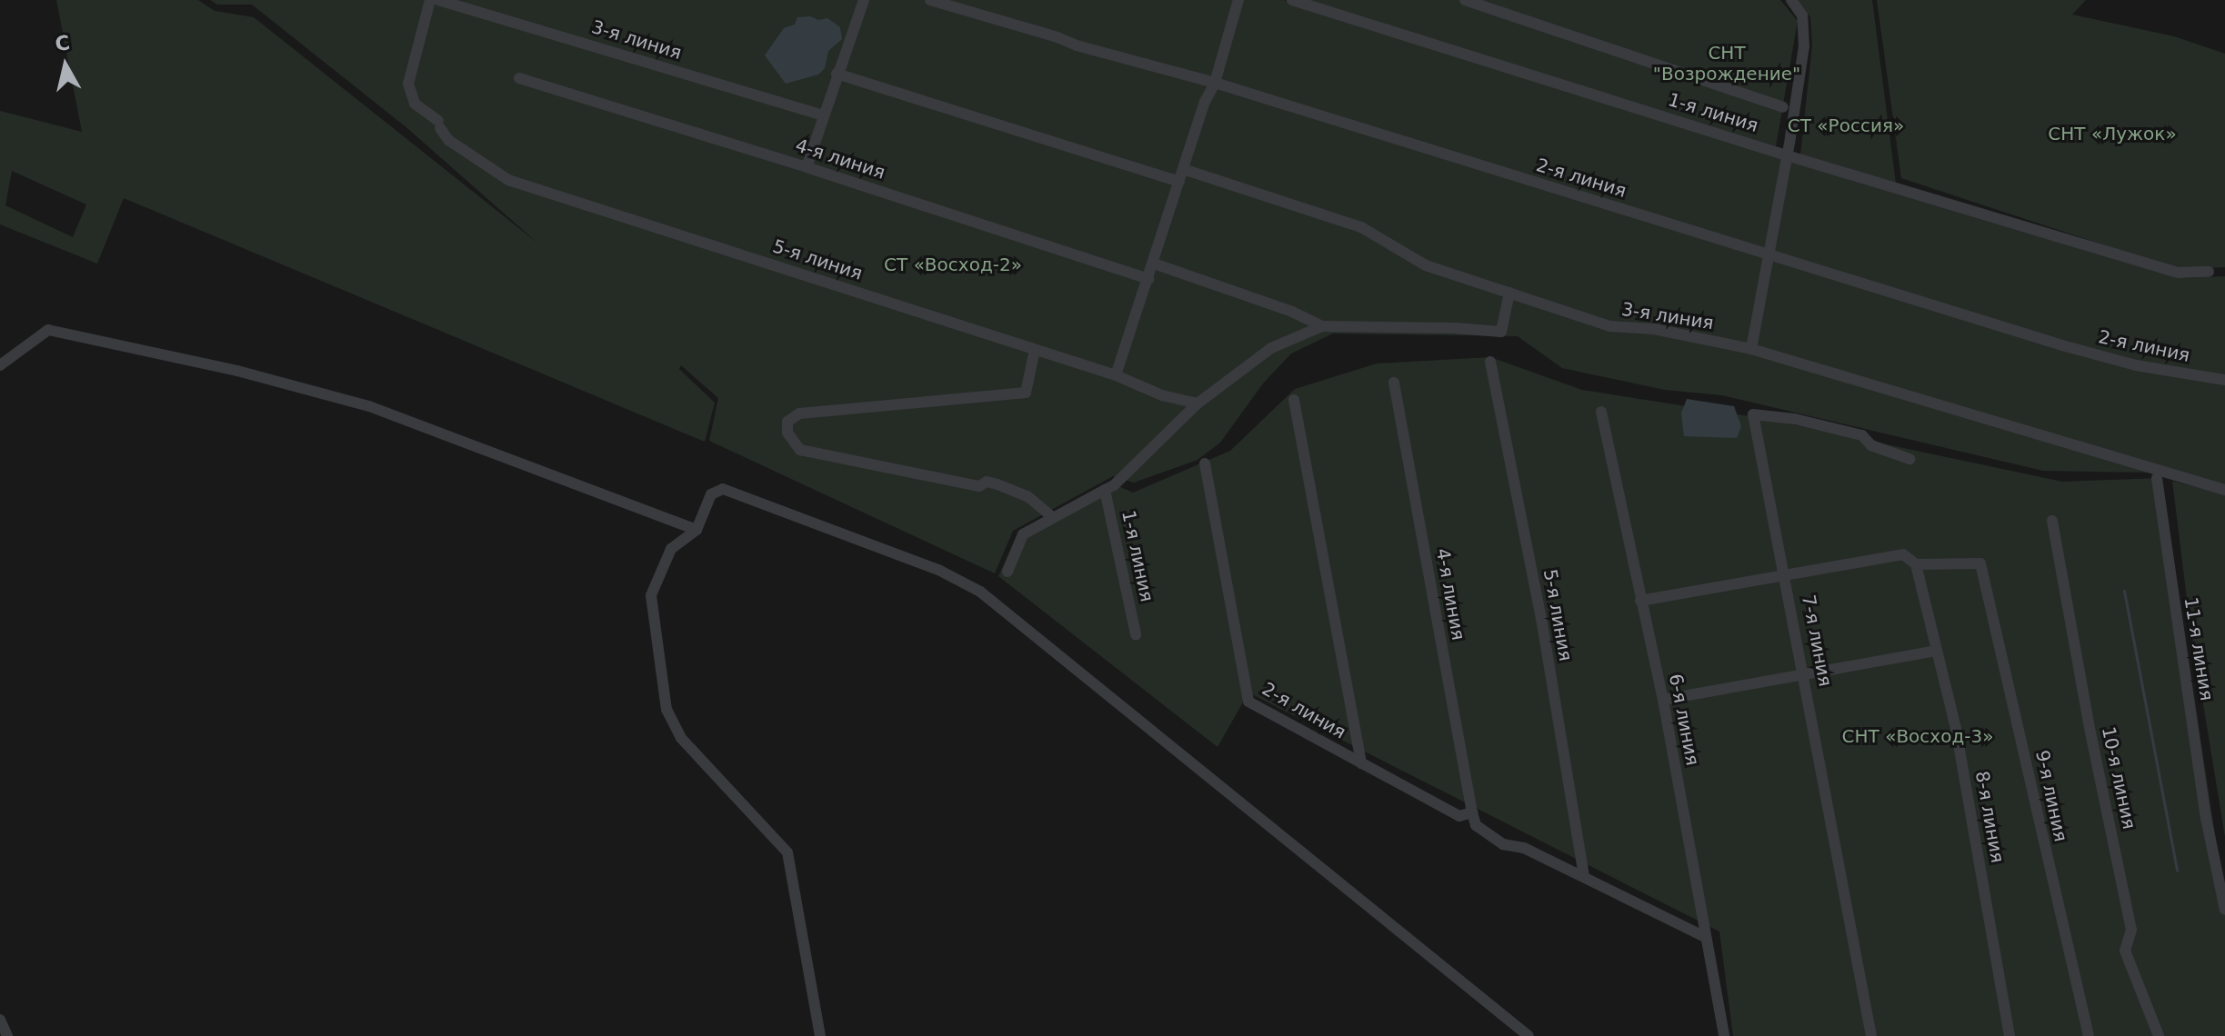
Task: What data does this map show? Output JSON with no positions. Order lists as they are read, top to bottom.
{
  "streets": {
    "street": [
      "3-я линия",
      "1-я линия",
      "4-я линия",
      "2-я линия",
      "5-я линия",
      "7-я линия",
      "11-я линия",
      "6-я линия",
      "10-я линия",
      "9-я линия",
      "8-я линия"
    ]
  },
  "crossings": [
    ["3-я линия", "11-я линия"],
    ["9-я линия", "8-я линия"]
  ],
  "parks": [
    "СНТ \"Возрождение\"",
    "СТ «Россия»",
    "СНТ «Лужок»",
    "СТ «Восход-2»",
    "СНТ «Восход-3»"
  ],
  "north": "top"
}
